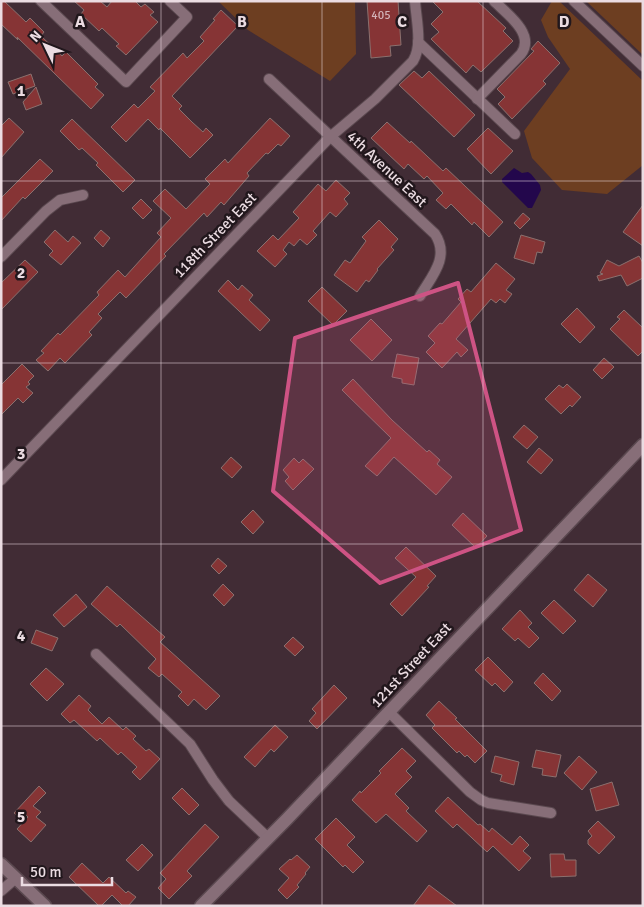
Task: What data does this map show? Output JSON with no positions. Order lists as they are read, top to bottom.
{
  "streets": {
    "street": ["4th Avenue East", "118th Street East", "121st Street East"]
  },
  "crossings": [
    ["4th Avenue East", "118th Street East"]
  ],
  "house_numbers": ["405"],
  "scale_bar": "50 m",
  "north": "top left",
  "grid": {
    "columns": [
      "A",
      "B",
      "C",
      "D"
    ],
    "rows": [
      "1",
      "2",
      "3",
      "4",
      "5"
    ]
  }
}
